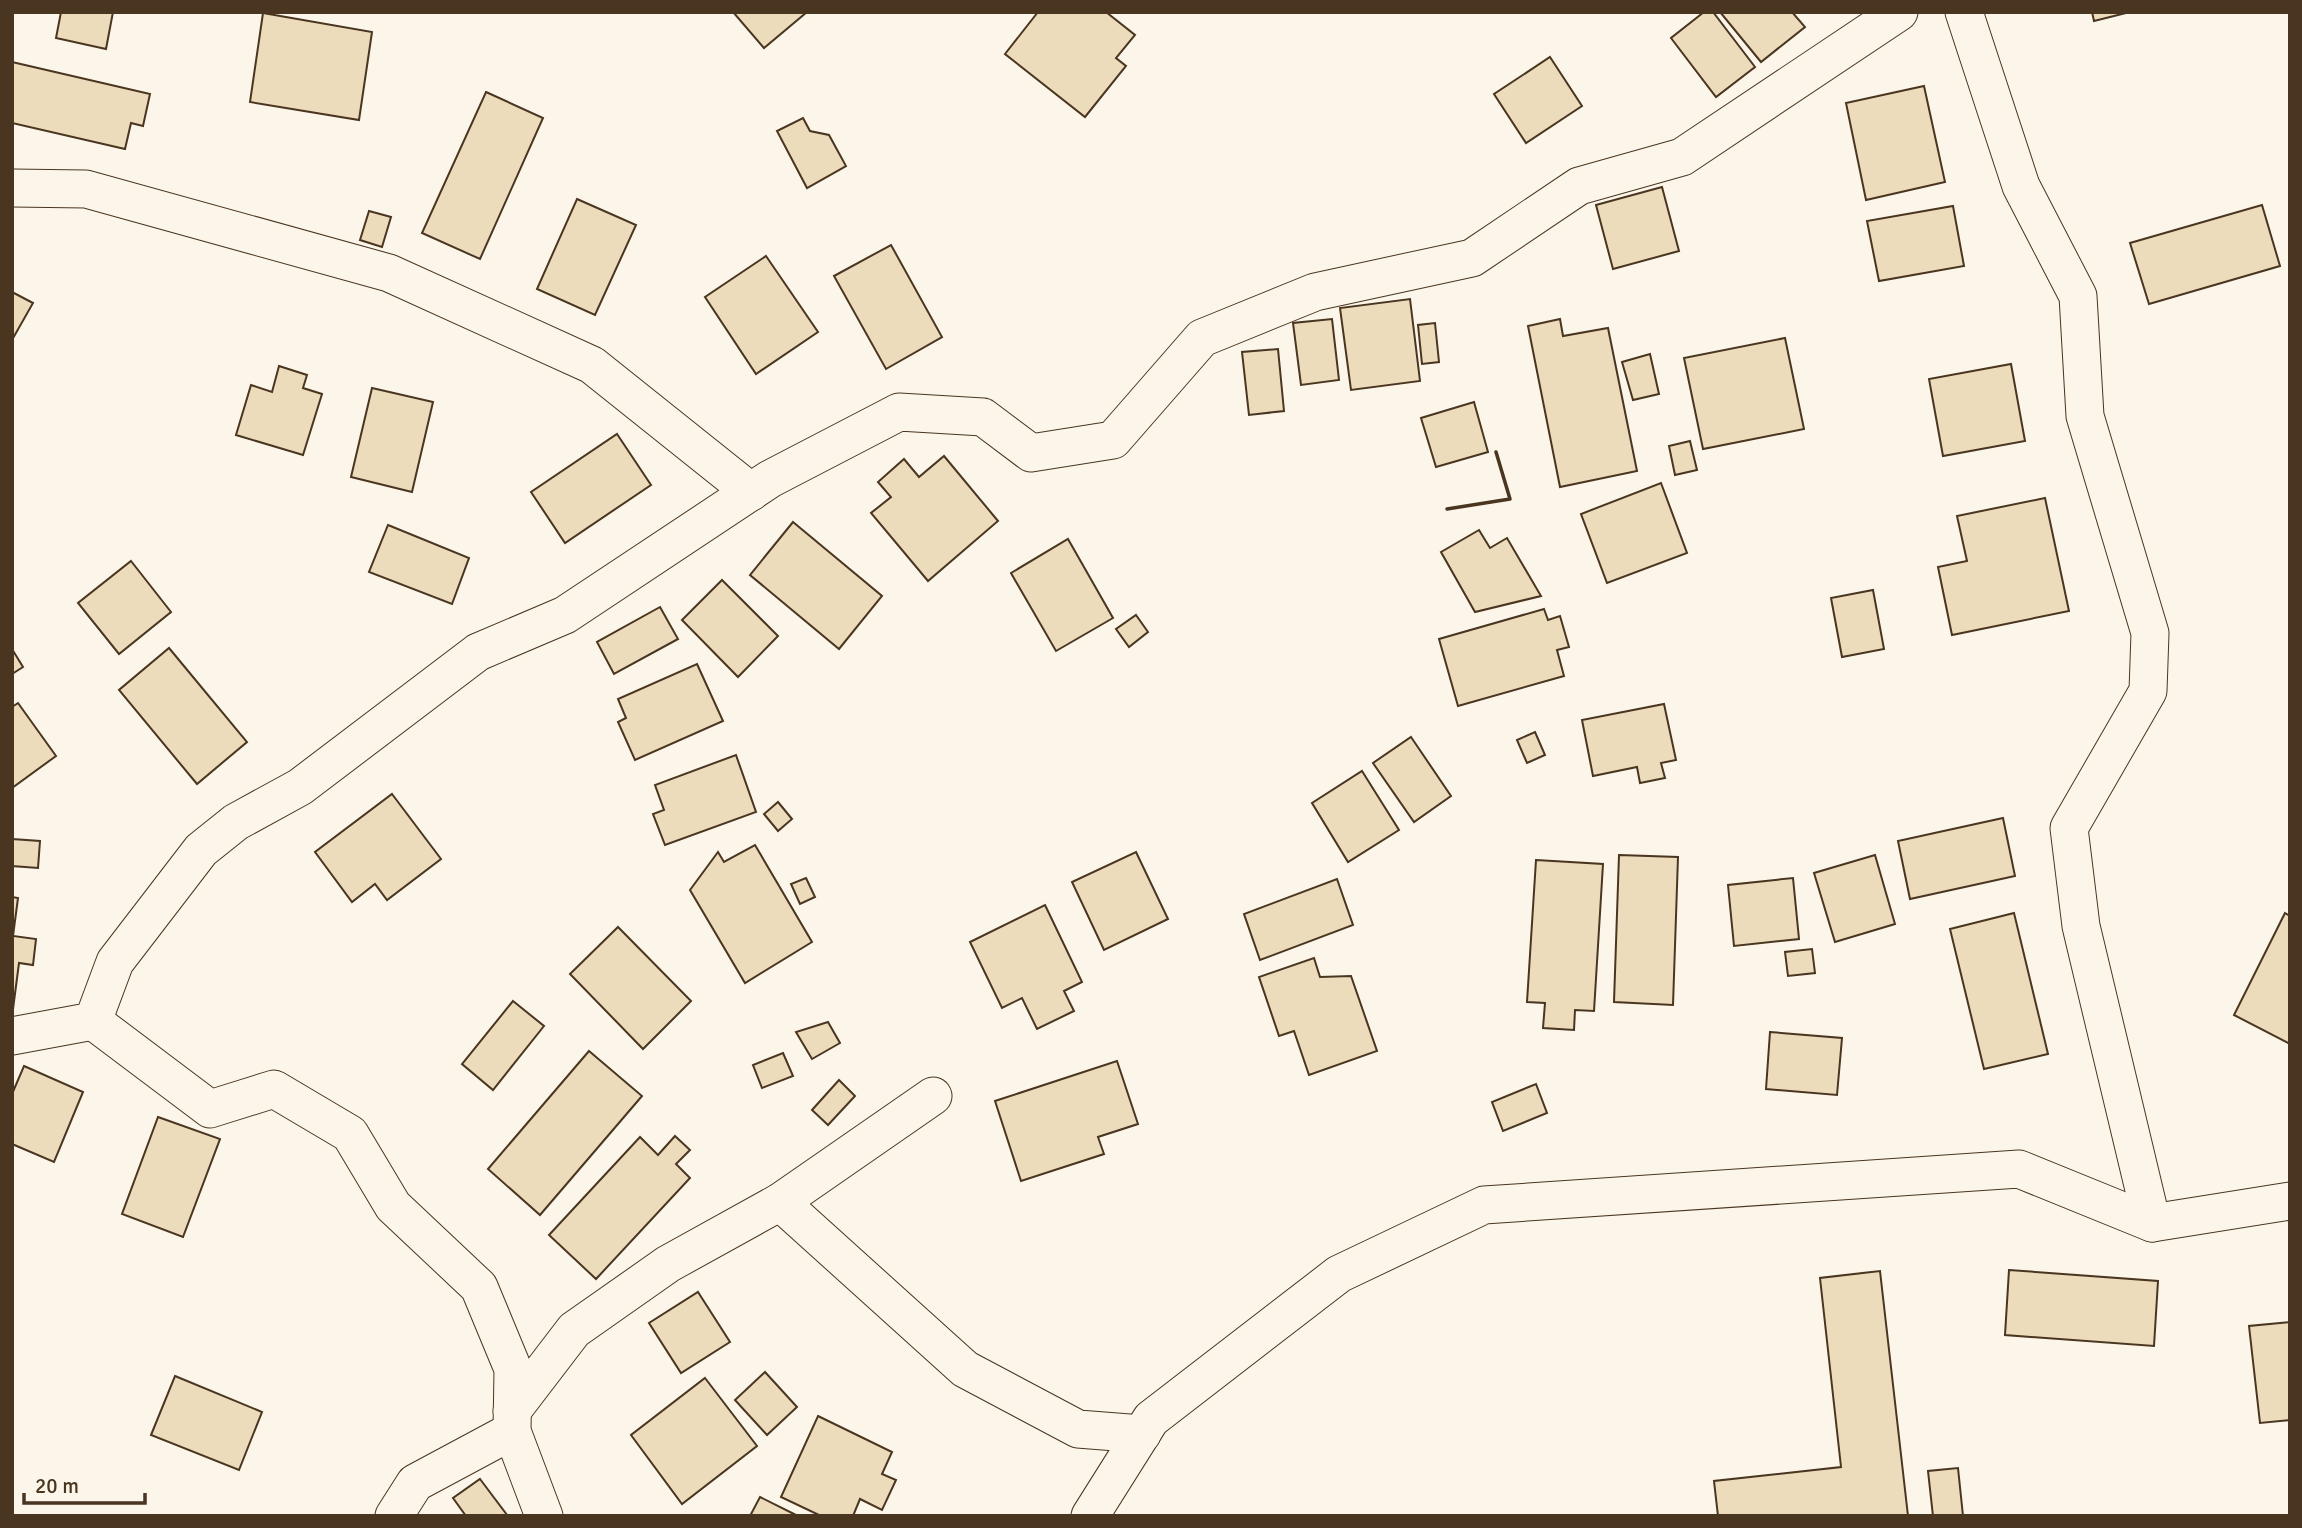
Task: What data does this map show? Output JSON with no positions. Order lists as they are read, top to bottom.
{
  "scale_bar": "20 m"
}
